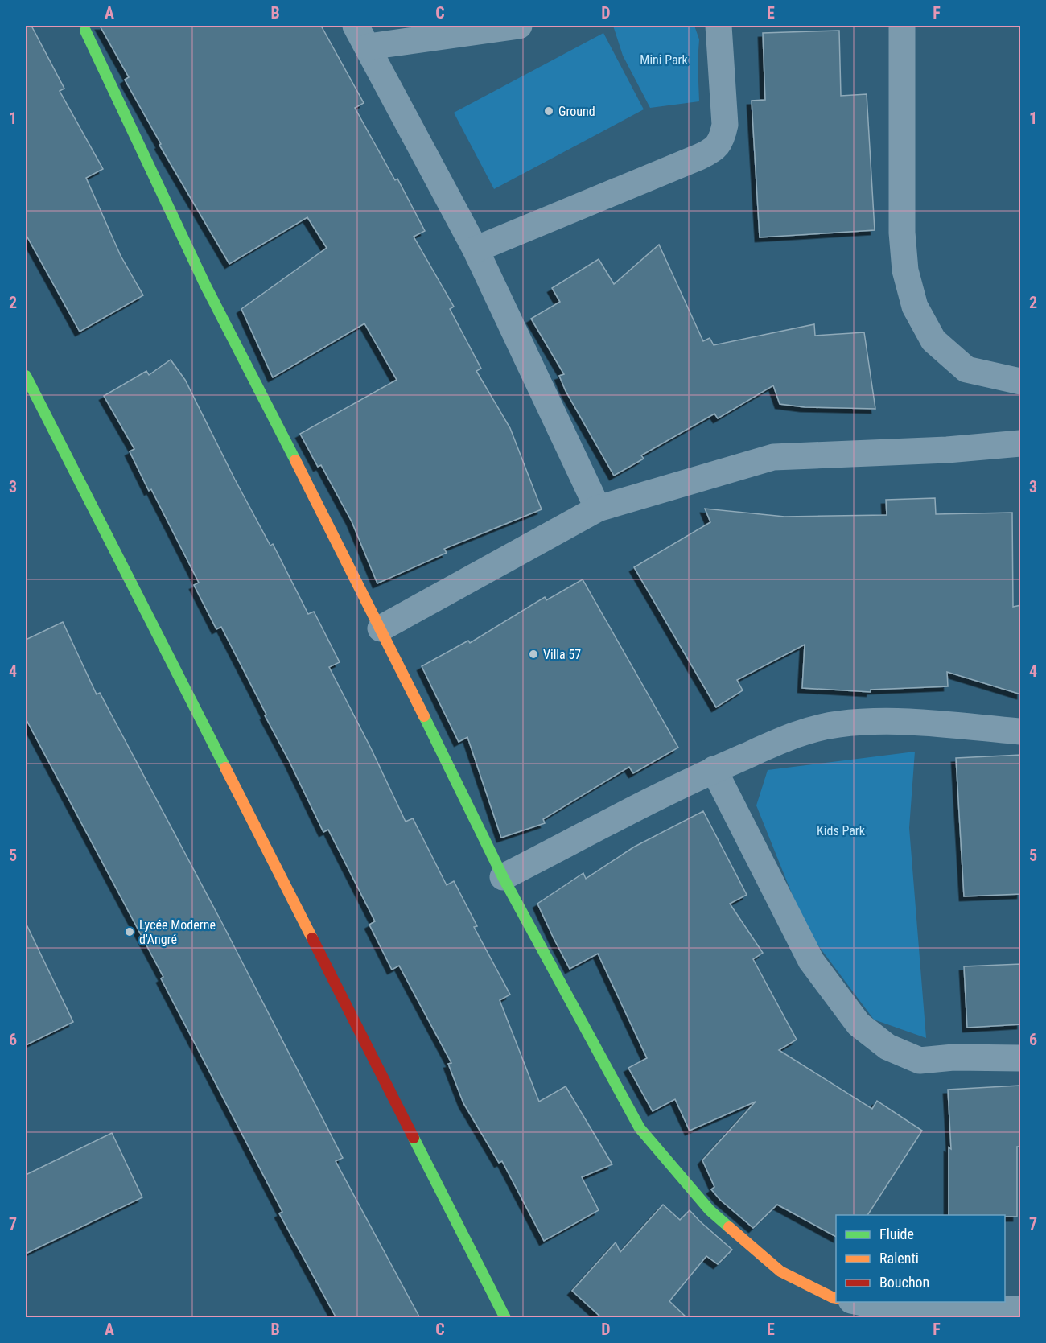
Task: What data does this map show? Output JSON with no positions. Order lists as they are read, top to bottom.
{
  "parks": ["Mini Park", "Kids Park"],
  "places": ["Ground", "Villa 57", "Lycée Moderne d'Angré"],
  "legend": ["Fluide", "Ralenti", "Bouchon"],
  "grid": {
    "columns": [
      "A",
      "B",
      "C",
      "D",
      "E",
      "F"
    ],
    "rows": [
      "1",
      "2",
      "3",
      "4",
      "5",
      "6",
      "7"
    ]
  }
}
